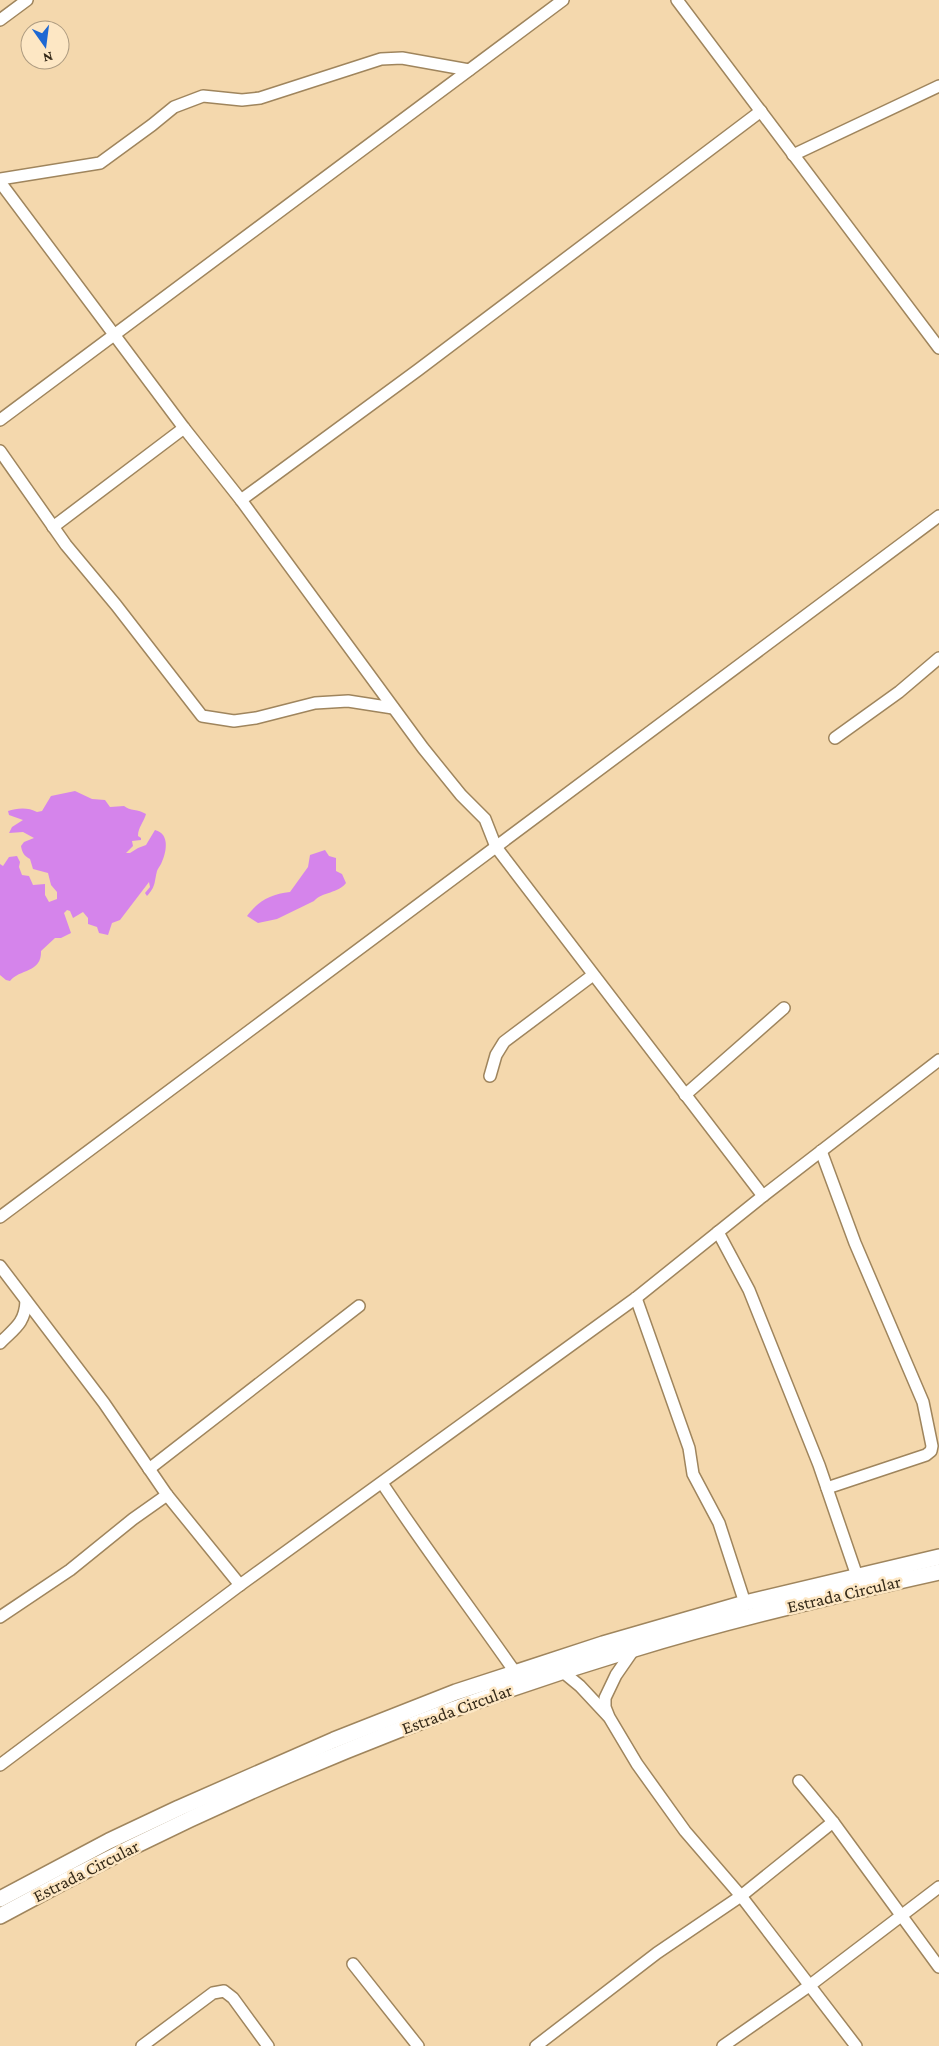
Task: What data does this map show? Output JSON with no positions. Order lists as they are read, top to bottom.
{
  "streets": {
    "main road": ["Estrada Circular"]
  },
  "north": "bottom"
}
